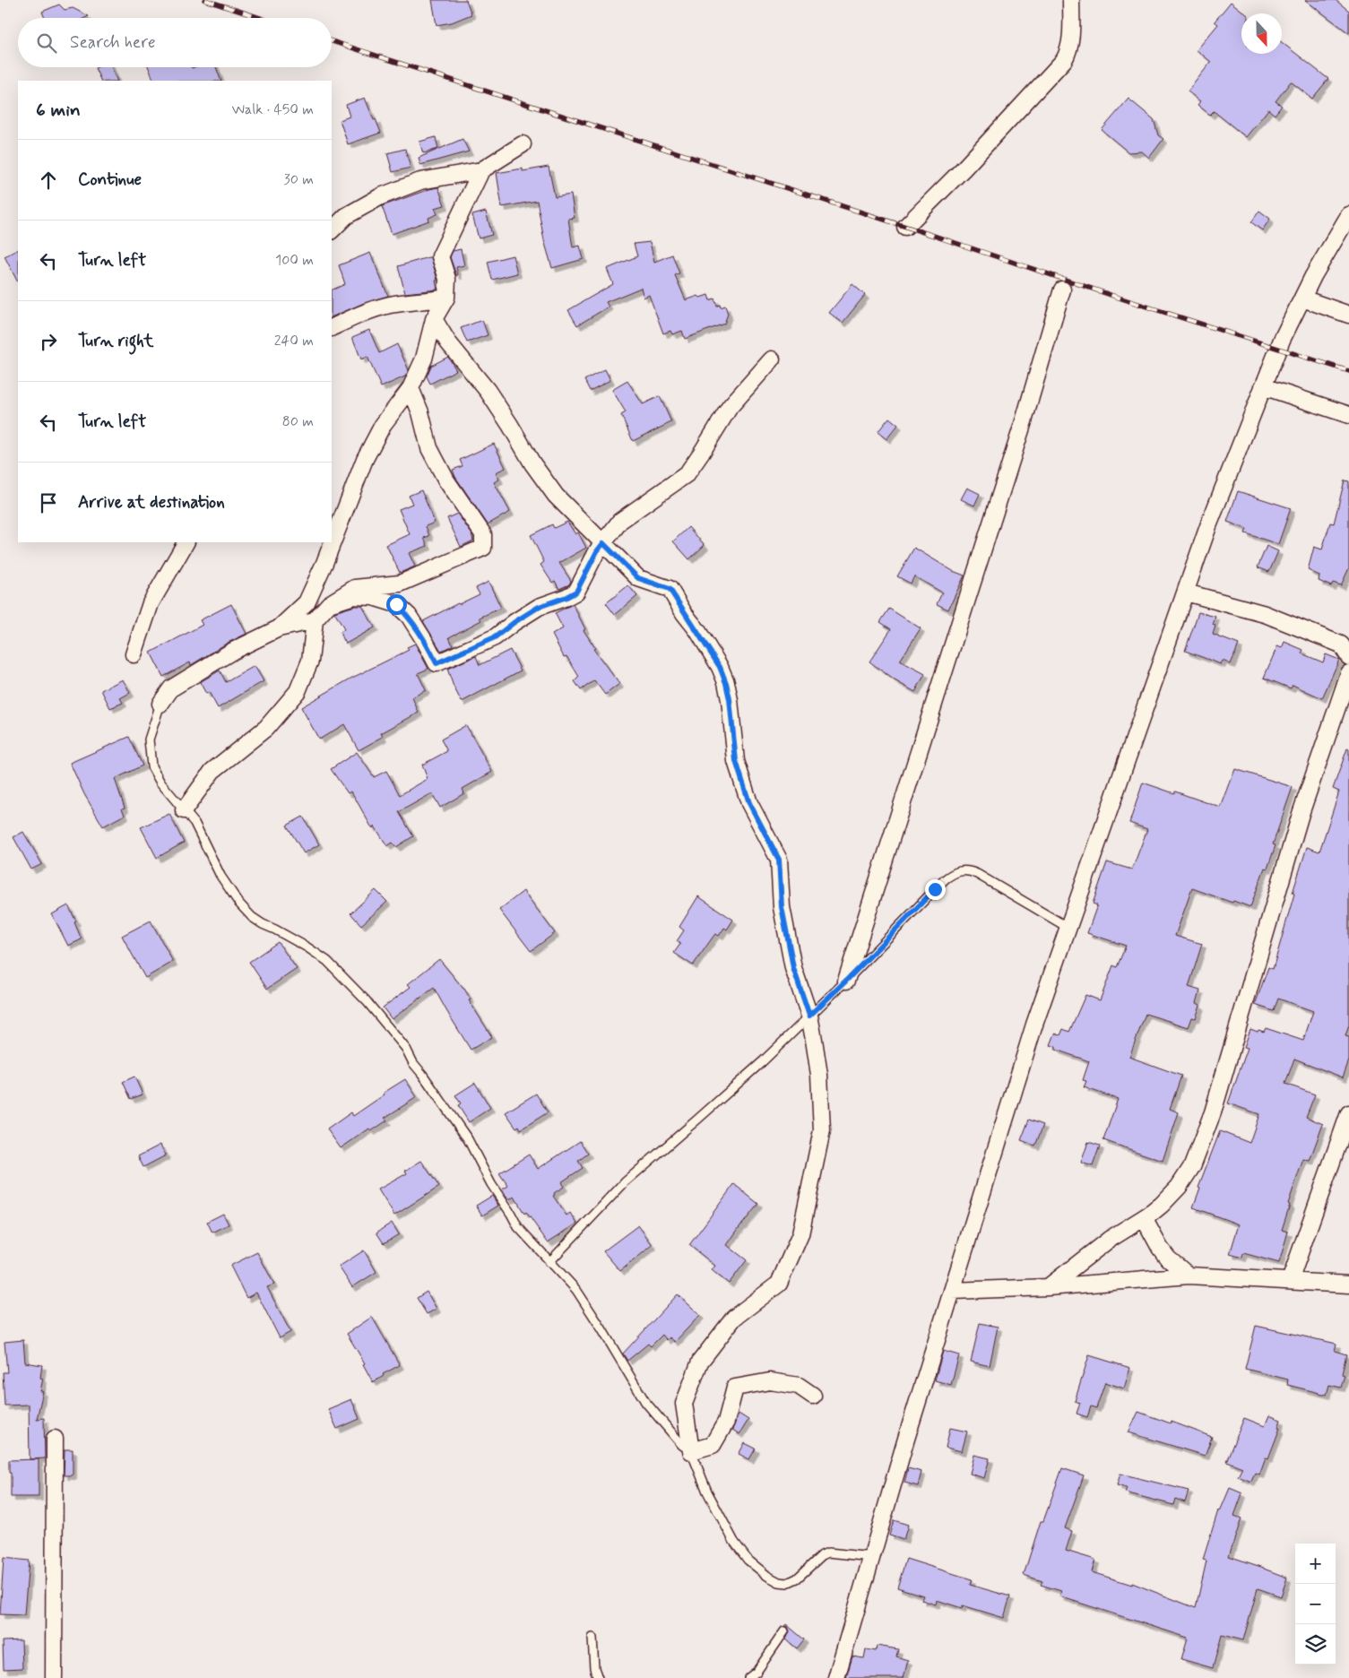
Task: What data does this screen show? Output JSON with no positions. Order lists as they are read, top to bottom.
{
  "north": "bottom",
  "page": {
    "search": "Search here",
    "heading": ["6 min", "Walk · 450 m"],
    "list": [
      ["Continue", "30 m"],
      ["Turn left", "100 m"],
      ["Turn right", "240 m"],
      ["Turn left", "80 m"],
      "Arrive at destination"
    ],
    "map_buttons": ["+", "−"]
  }
}
